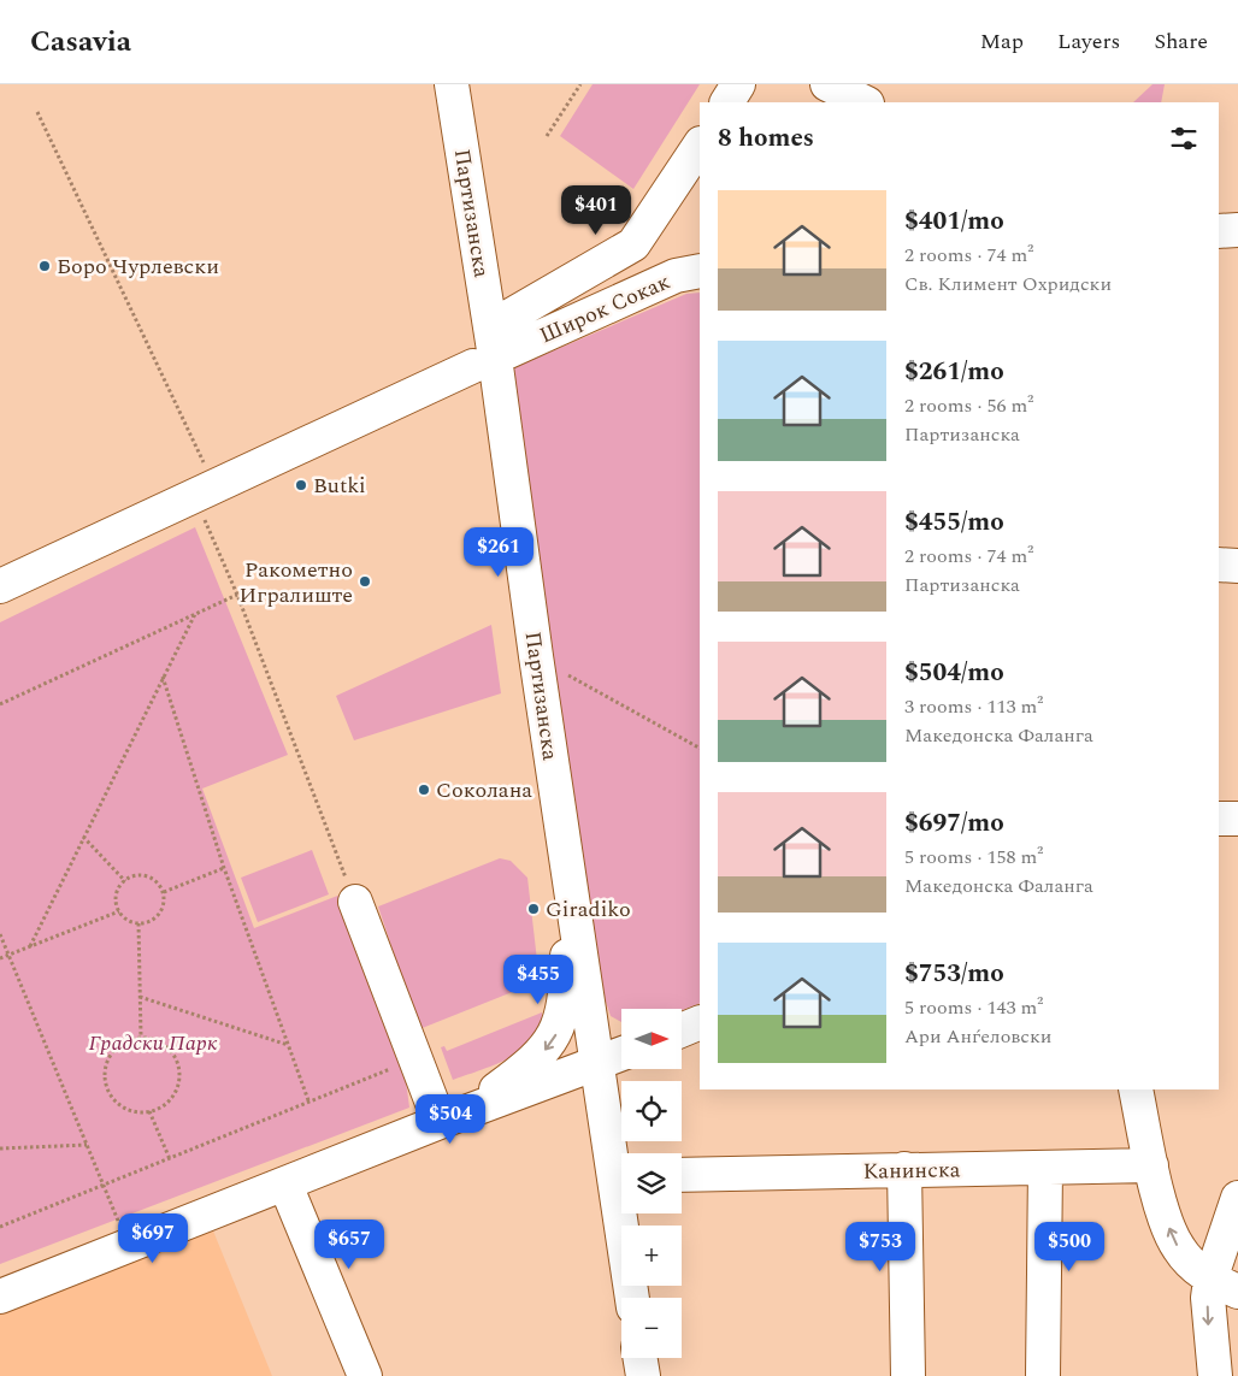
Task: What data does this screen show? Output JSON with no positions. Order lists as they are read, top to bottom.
{
  "streets": {
    "street": ["Партизанска", "Широк Сокак", "Канинска"]
  },
  "crossings": [
    ["Партизанска", "Широк Сокак"]
  ],
  "parks": ["Градски Парк"],
  "places": [
    "Боро Чурлевски",
    "Butki",
    "Ракометно Игралиште",
    "Соколана",
    "Giradiko"
  ],
  "north": "right",
  "page": {
    "header": "Casavia",
    "nav": ["Map", "Layers", "Share"],
    "heading": "8 homes",
    "list": [
      {
        "name": "$401/mo",
        "note": "2 rooms · 74 m² · Св. Климент Охридски"
      },
      {
        "name": "$261/mo",
        "note": "2 rooms · 56 m² · Партизанска"
      },
      {
        "name": "$455/mo",
        "note": "2 rooms · 74 m² · Партизанска"
      },
      {
        "name": "$504/mo",
        "note": "3 rooms · 113 m² · Македонска Фаланга"
      },
      {
        "name": "$697/mo",
        "note": "5 rooms · 158 m² · Македонска Фаланга"
      },
      {
        "name": "$753/mo",
        "note": "5 rooms · 143 m² · Ари Анѓеловски"
      }
    ],
    "price": [
      "$401",
      "$261",
      "$455",
      "$504",
      "$697",
      "$657",
      "$753",
      "$500"
    ],
    "map_buttons": ["+", "−"]
  }
}
